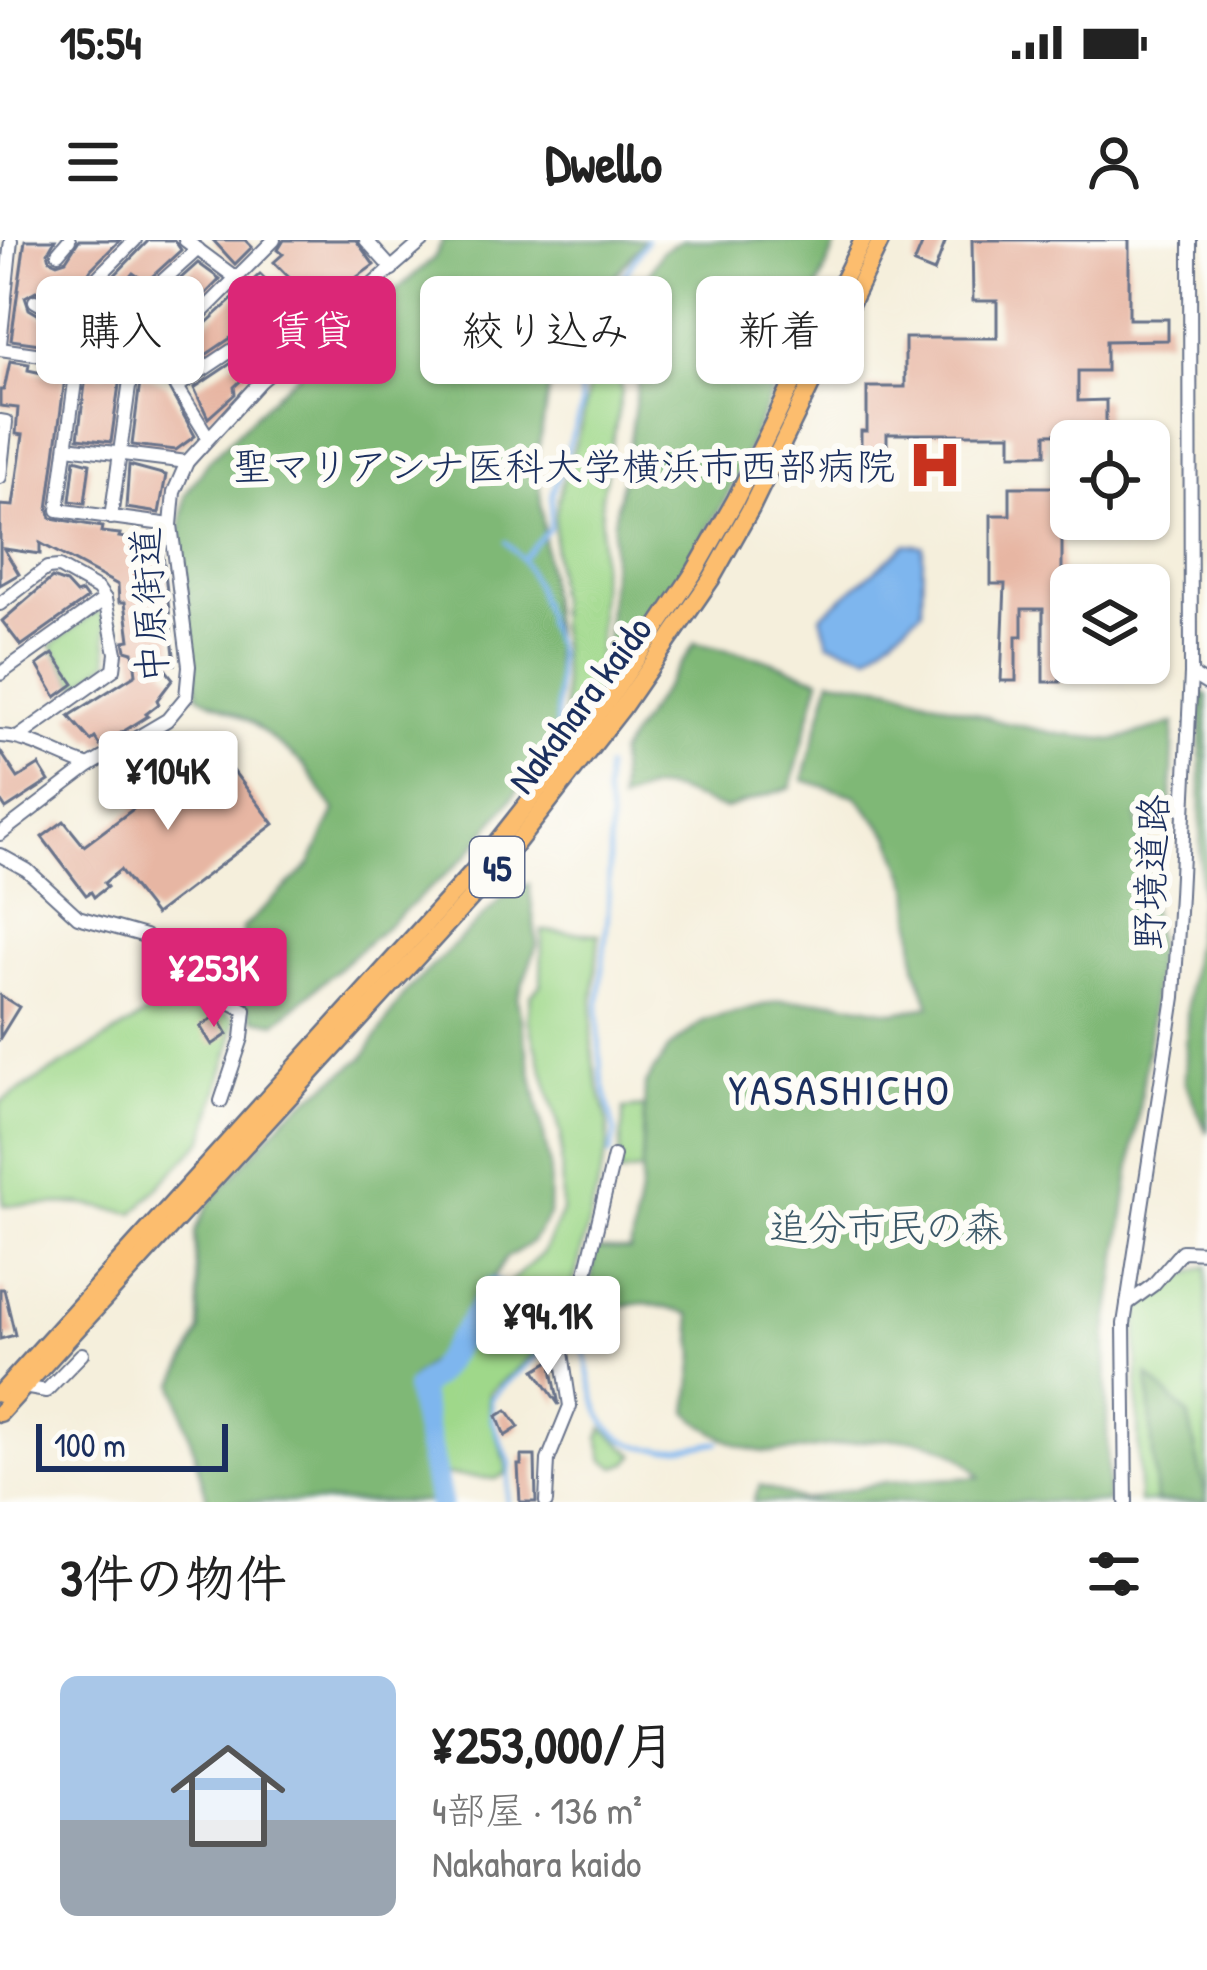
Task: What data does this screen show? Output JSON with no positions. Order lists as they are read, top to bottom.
{
  "streets": {
    "main road": ["Nakahara kaido", "45"],
    "street": ["中原街道", "野境道路"]
  },
  "districts": ["YASASHICHO"],
  "parks": ["追分市民の森"],
  "places": {
    "hospital": ["聖マリアンナ医科大学横浜市西部病院"]
  },
  "scale_bar": "100 m",
  "page": {
    "status": "15:54",
    "header": "Dwello",
    "chip": [
      "購入",
      "賃貸",
      "絞り込み",
      "新着"
    ],
    "price": ["¥104K", "¥253K", "¥94.1K"],
    "scale": "100 m",
    "heading": "3件の物件",
    "list": [
      {
        "name": "¥253,000/月",
        "note": "4部屋 · 136 m² · Nakahara kaido"
      }
    ]
  }
}
